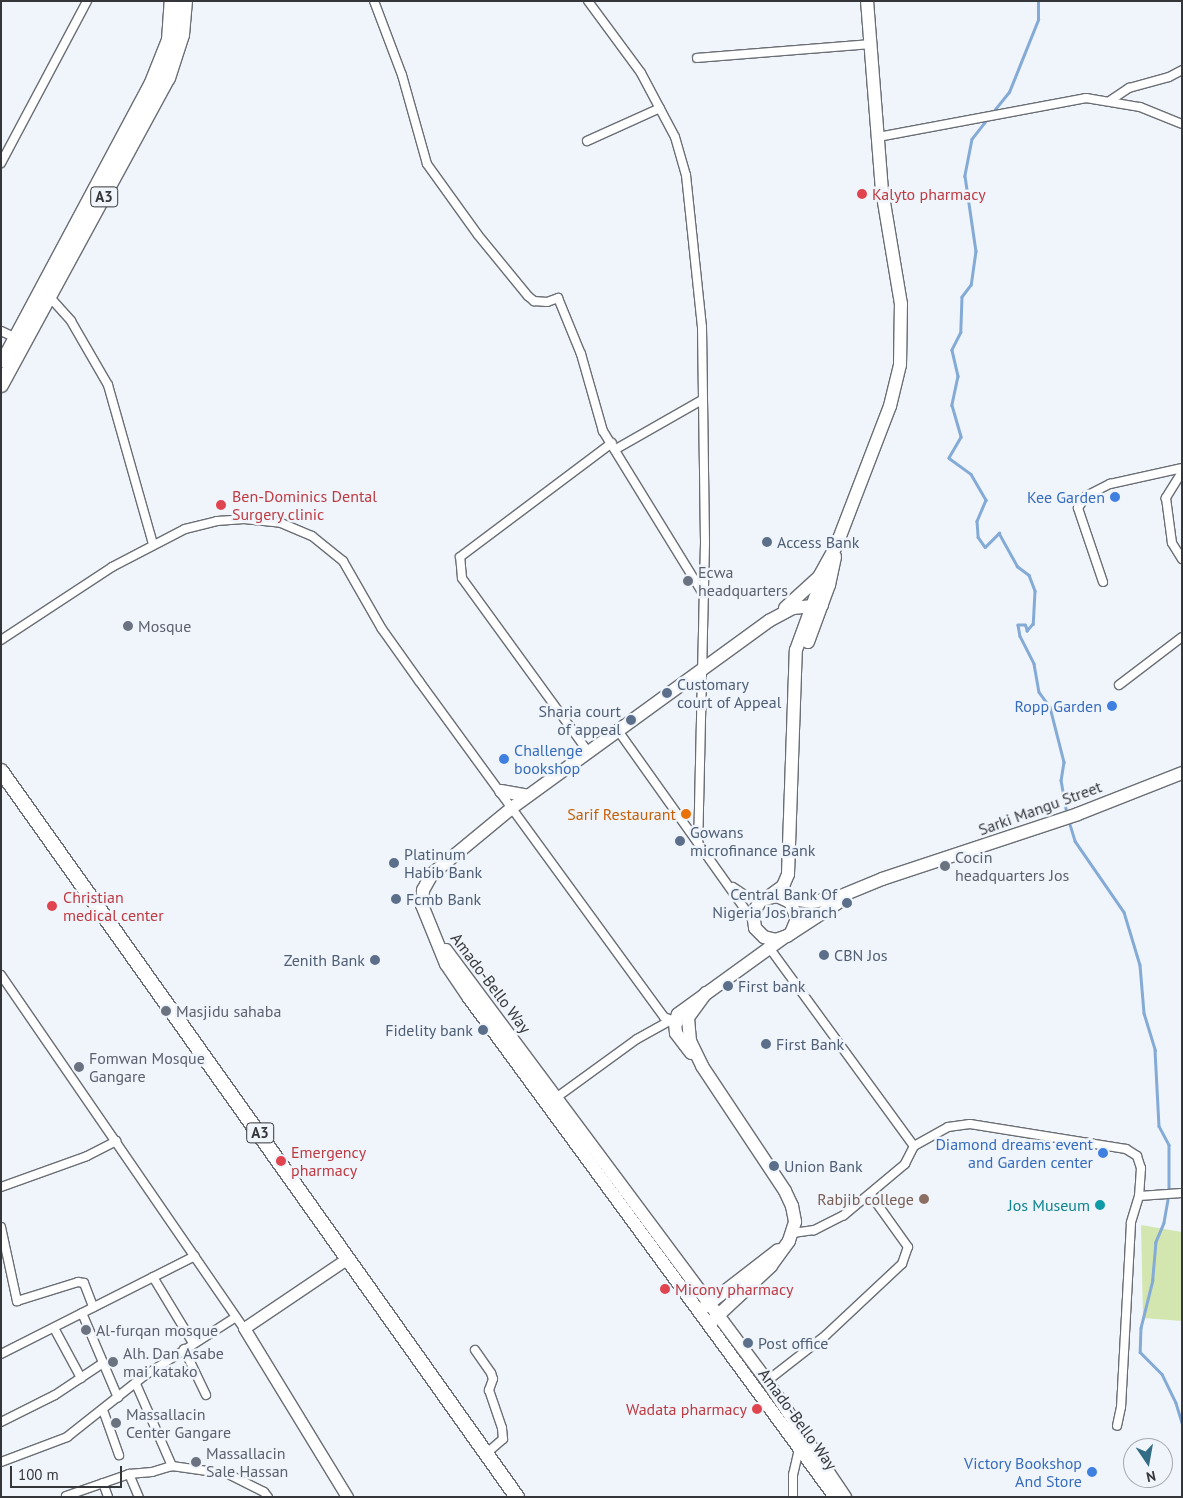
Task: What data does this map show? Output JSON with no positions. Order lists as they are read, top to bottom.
{
  "streets": {
    "highway": ["A3"],
    "main road": ["Sarki Mangu Street", "Amado-Bello Way"]
  },
  "places": [
    "Kalyto pharmacy",
    "Kee Garden",
    "Ben-Dominics Dental Surgery clinic",
    "Access Bank",
    "Ecwa headquarters",
    "Mosque",
    "Customary court of Appeal",
    "Ropp Garden",
    "Sharia court of appeal",
    "Challenge bookshop",
    "Sarif Restaurant",
    "Gowans microfinance Bank",
    "Platinum Habib Bank",
    "Cocin headquarters Jos",
    "Fcmb Bank",
    "Central Bank Of Nigeria Jos branch",
    "Christian medical center",
    "CBN Jos",
    "Zenith Bank",
    "First bank",
    "Masjidu sahaba",
    "Fidelity bank",
    "First Bank",
    "Fomwan Mosque Gangare",
    "Diamond dreams event and Garden center",
    "Emergency pharmacy",
    "Union Bank",
    "Rabjib college",
    "Jos Museum",
    "Micony pharmacy",
    "Al-furqan mosque",
    "Post office",
    "Alh. Dan Asabe mai katako",
    "Wadata pharmacy",
    "Massallacin Center Gangare",
    "Massallacin Sale Hassan",
    "Victory Bookshop And Store"
  ],
  "scale_bar": "100 m",
  "north": "bottom"
}
